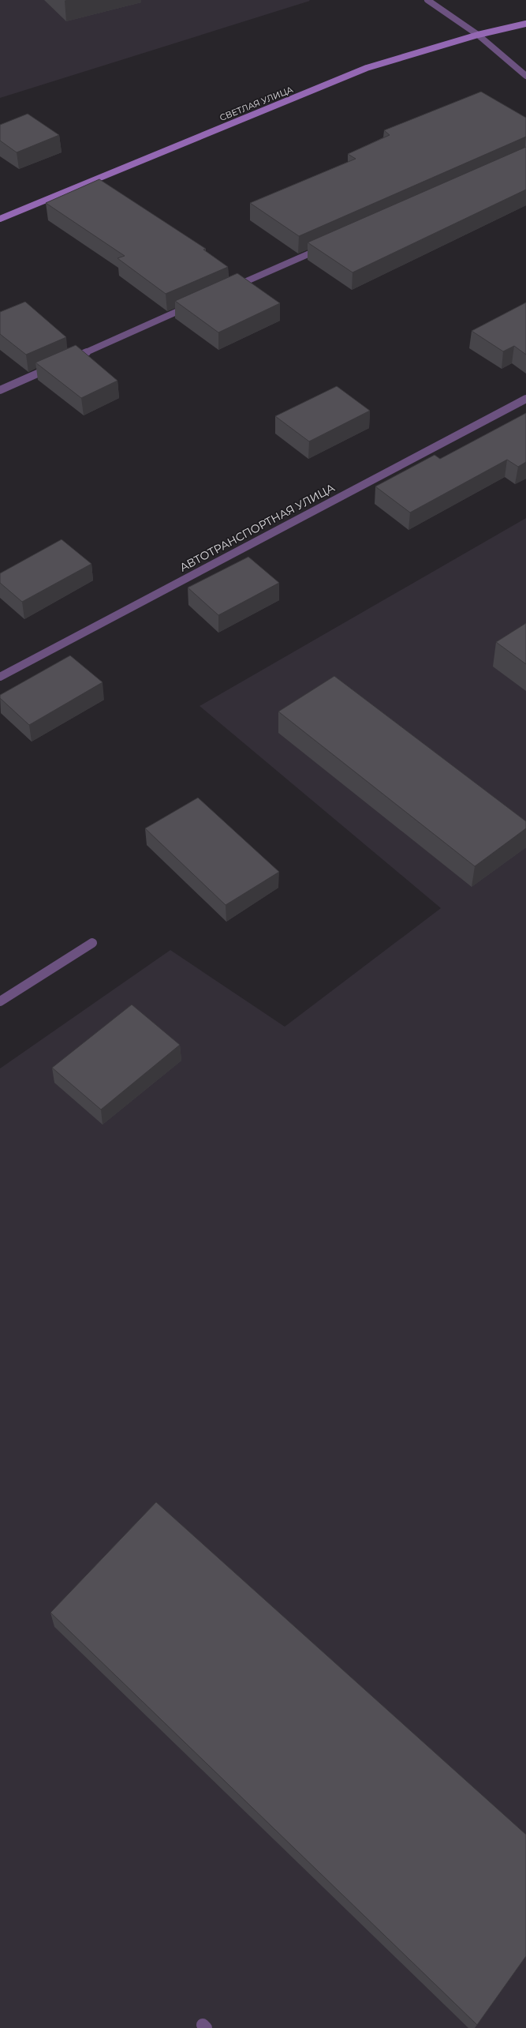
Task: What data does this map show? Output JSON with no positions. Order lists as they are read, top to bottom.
{
  "streets": {
    "street": ["СВЕТЛАЯ УЛИЦА", "АВТОТРАНСПОРТНАЯ УЛИЦА"]
  }
}
